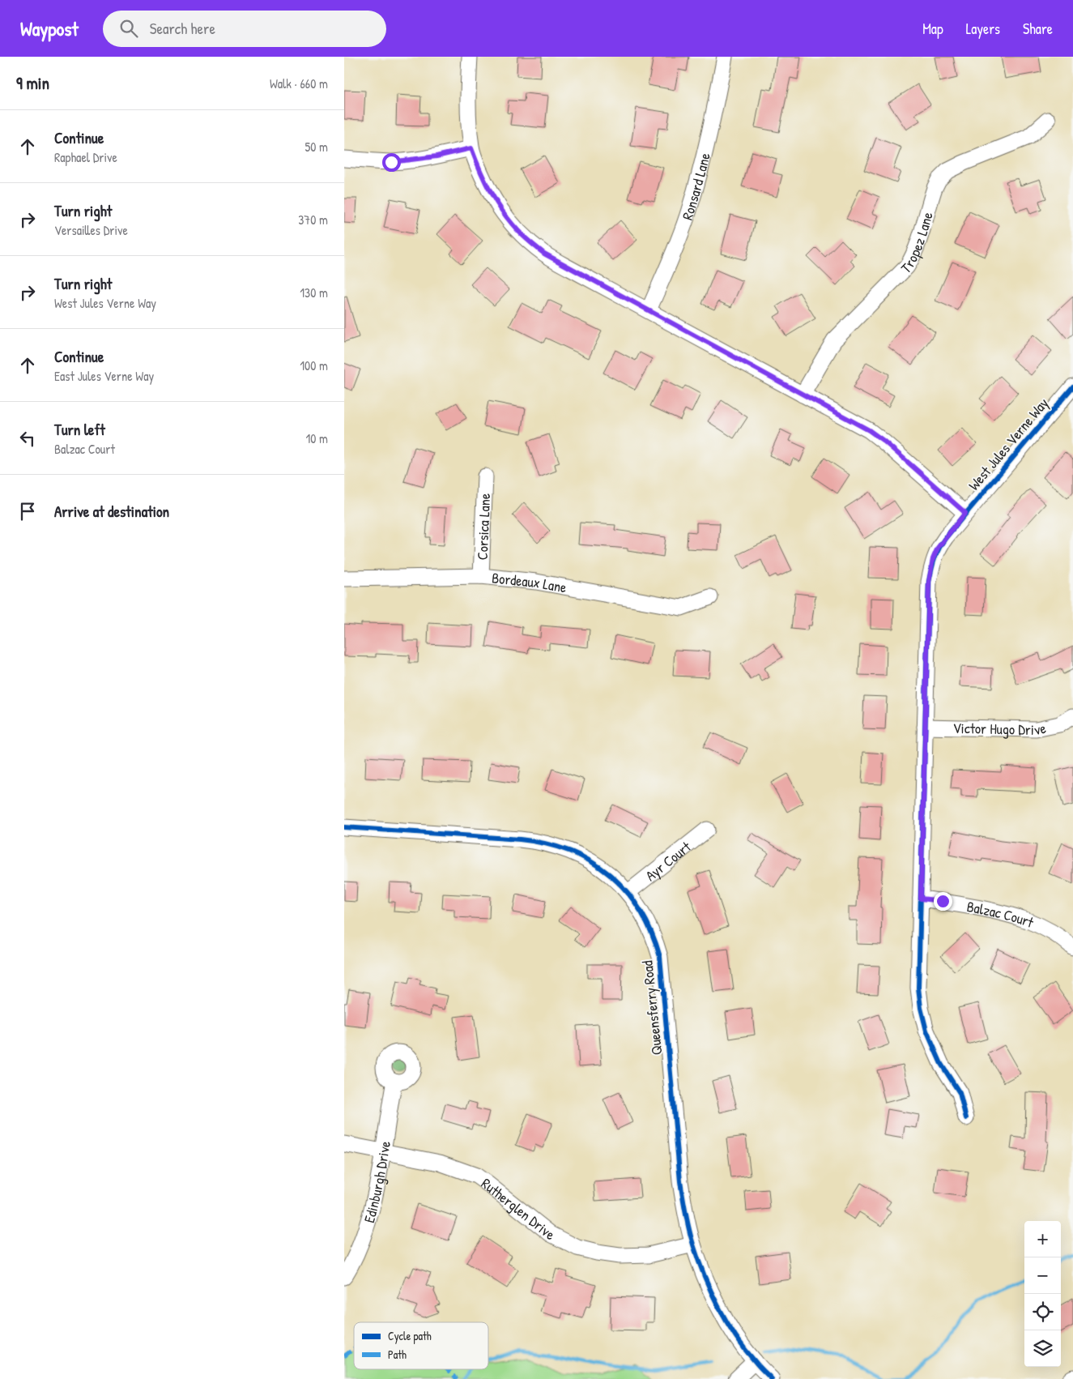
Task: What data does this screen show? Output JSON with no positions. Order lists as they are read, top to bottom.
{
  "streets": {
    "street": [
      "Ronsard Lane",
      "Tropez Lane",
      "West Jules Verne Way",
      "Corsica Lane",
      "Bordeaux Lane",
      "Victor Hugo Drive",
      "Ayr Court",
      "Balzac Court",
      "Queensferry Road",
      "Edinburgh Drive",
      "Rutherglen Drive"
    ]
  },
  "crossings": [
    ["West Jules Verne Way", "Victor Hugo Drive"],
    ["West Jules Verne Way", "Balzac Court"],
    ["Corsica Lane", "Bordeaux Lane"],
    ["Ayr Court", "Queensferry Road"],
    ["Queensferry Road", "Rutherglen Drive"],
    ["Edinburgh Drive", "Rutherglen Drive"]
  ],
  "legend": ["Cycle path", "Path"],
  "page": {
    "header": "Waypost",
    "search": "Search here",
    "nav": ["Map", "Layers", "Share"],
    "heading": ["9 min", "Walk · 660 m"],
    "list": [
      ["Continue", "Raphael Drive", "50 m"],
      ["Turn right", "Versailles Drive", "370 m"],
      ["Turn right", "West Jules Verne Way", "130 m"],
      ["Continue", "East Jules Verne Way", "100 m"],
      ["Turn left", "Balzac Court", "10 m"],
      "Arrive at destination"
    ],
    "map_buttons": ["+", "−"]
  }
}
